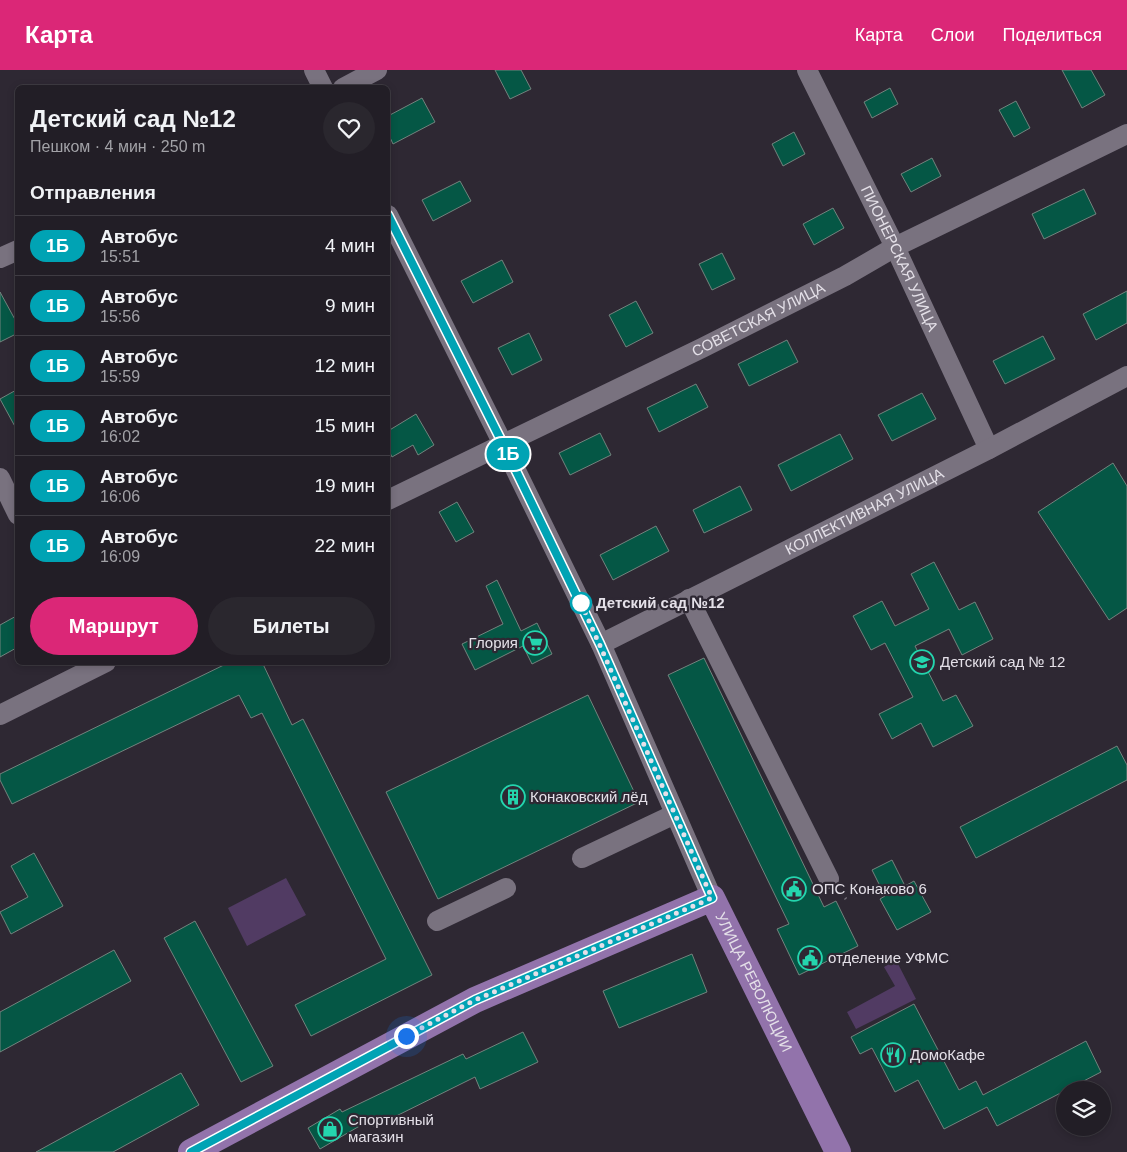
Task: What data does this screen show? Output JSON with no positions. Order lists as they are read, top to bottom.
{
  "streets": {
    "main road": ["УЛИЦА РЕВОЛЮЦИИ"],
    "street": ["ПИОНЕРСКАЯ УЛИЦА", "СОВЕТСКАЯ УЛИЦА", "КОЛЛЕКТИВНАЯ УЛИЦА"]
  },
  "crossings": [
    ["ПИОНЕРСКАЯ УЛИЦА", "СОВЕТСКАЯ УЛИЦА"],
    ["ПИОНЕРСКАЯ УЛИЦА", "КОЛЛЕКТИВНАЯ УЛИЦА"],
    ["СОВЕТСКАЯ УЛИЦА", "УЛИЦА РЕВОЛЮЦИИ"],
    ["КОЛЛЕКТИВНАЯ УЛИЦА", "УЛИЦА РЕВОЛЮЦИИ"]
  ],
  "places": {
    "other": ["Детский сад №12"],
    "supermarket": ["Глория"],
    "school or university": ["Детский сад № 12"],
    "building": ["Конаковский лёд"],
    "public building": ["ОПС Конаково 6", "отделение УФМС"],
    "restaurant": ["ДомоКафе"],
    "shop": ["Спортивный магазин"]
  },
  "lines": ["bus line 1Б"],
  "page": {
    "header": "Карта",
    "nav": ["Карта", "Слои", "Поделиться"],
    "on_map": "1Б",
    "heading": [
      ["Детский сад №12", "Пешком · 4 мин · 250 m"],
      "Отправления"
    ],
    "list": [
      {
        "mark": "1Б",
        "name": "Автобус",
        "note": "15:51",
        "value": "4 мин"
      },
      {
        "mark": "1Б",
        "name": "Автобус",
        "note": "15:56",
        "value": "9 мин"
      },
      {
        "mark": "1Б",
        "name": "Автобус",
        "note": "15:59",
        "value": "12 мин"
      },
      {
        "mark": "1Б",
        "name": "Автобус",
        "note": "16:02",
        "value": "15 мин"
      },
      {
        "mark": "1Б",
        "name": "Автобус",
        "note": "16:06",
        "value": "19 мин"
      },
      {
        "mark": "1Б",
        "name": "Автобус",
        "note": "16:09",
        "value": "22 мин"
      }
    ],
    "buttons": ["Маршрут", "Билеты"]
  }
}
